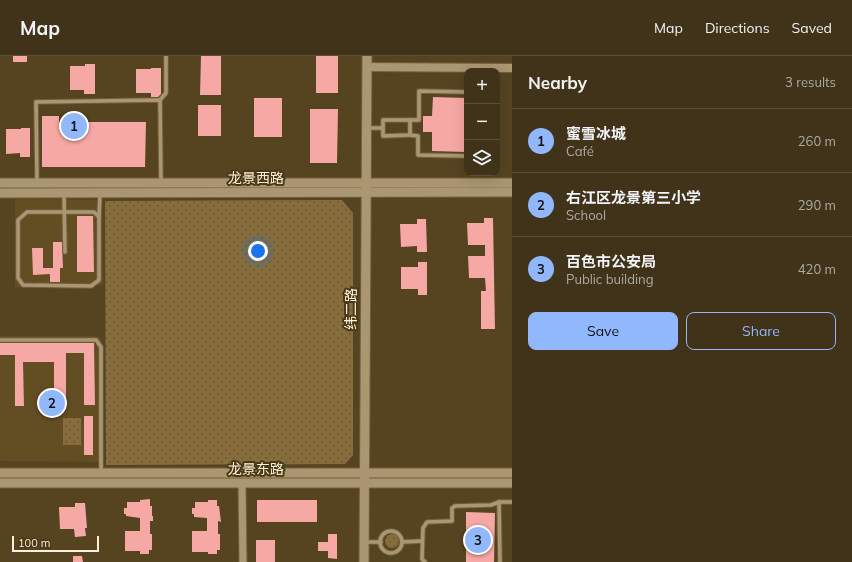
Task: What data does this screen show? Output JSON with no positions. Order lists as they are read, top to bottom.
{
  "streets": {
    "main road": ["龙景西路", "纬二路", "龙景东路"]
  },
  "crossings": [
    ["龙景西路", "纬二路"],
    ["纬二路", "龙景东路"]
  ],
  "scale_bar": "100 m",
  "page": {
    "header": "Map",
    "nav": ["Map", "Directions", "Saved"],
    "heading": ["Nearby", "3 results"],
    "map_buttons": ["+", "−"],
    "list": [
      {
        "mark": "1",
        "name": "蜜雪冰城",
        "note": "Café",
        "value": "260 m"
      },
      {
        "mark": "2",
        "name": "右江区龙景第三小学",
        "note": "School",
        "value": "290 m"
      },
      {
        "mark": "3",
        "name": "百色市公安局",
        "note": "Public building",
        "value": "420 m"
      }
    ],
    "pins": ["1", "2", "3"],
    "buttons": ["Save", "Share"],
    "scale": "100 m"
  }
}
